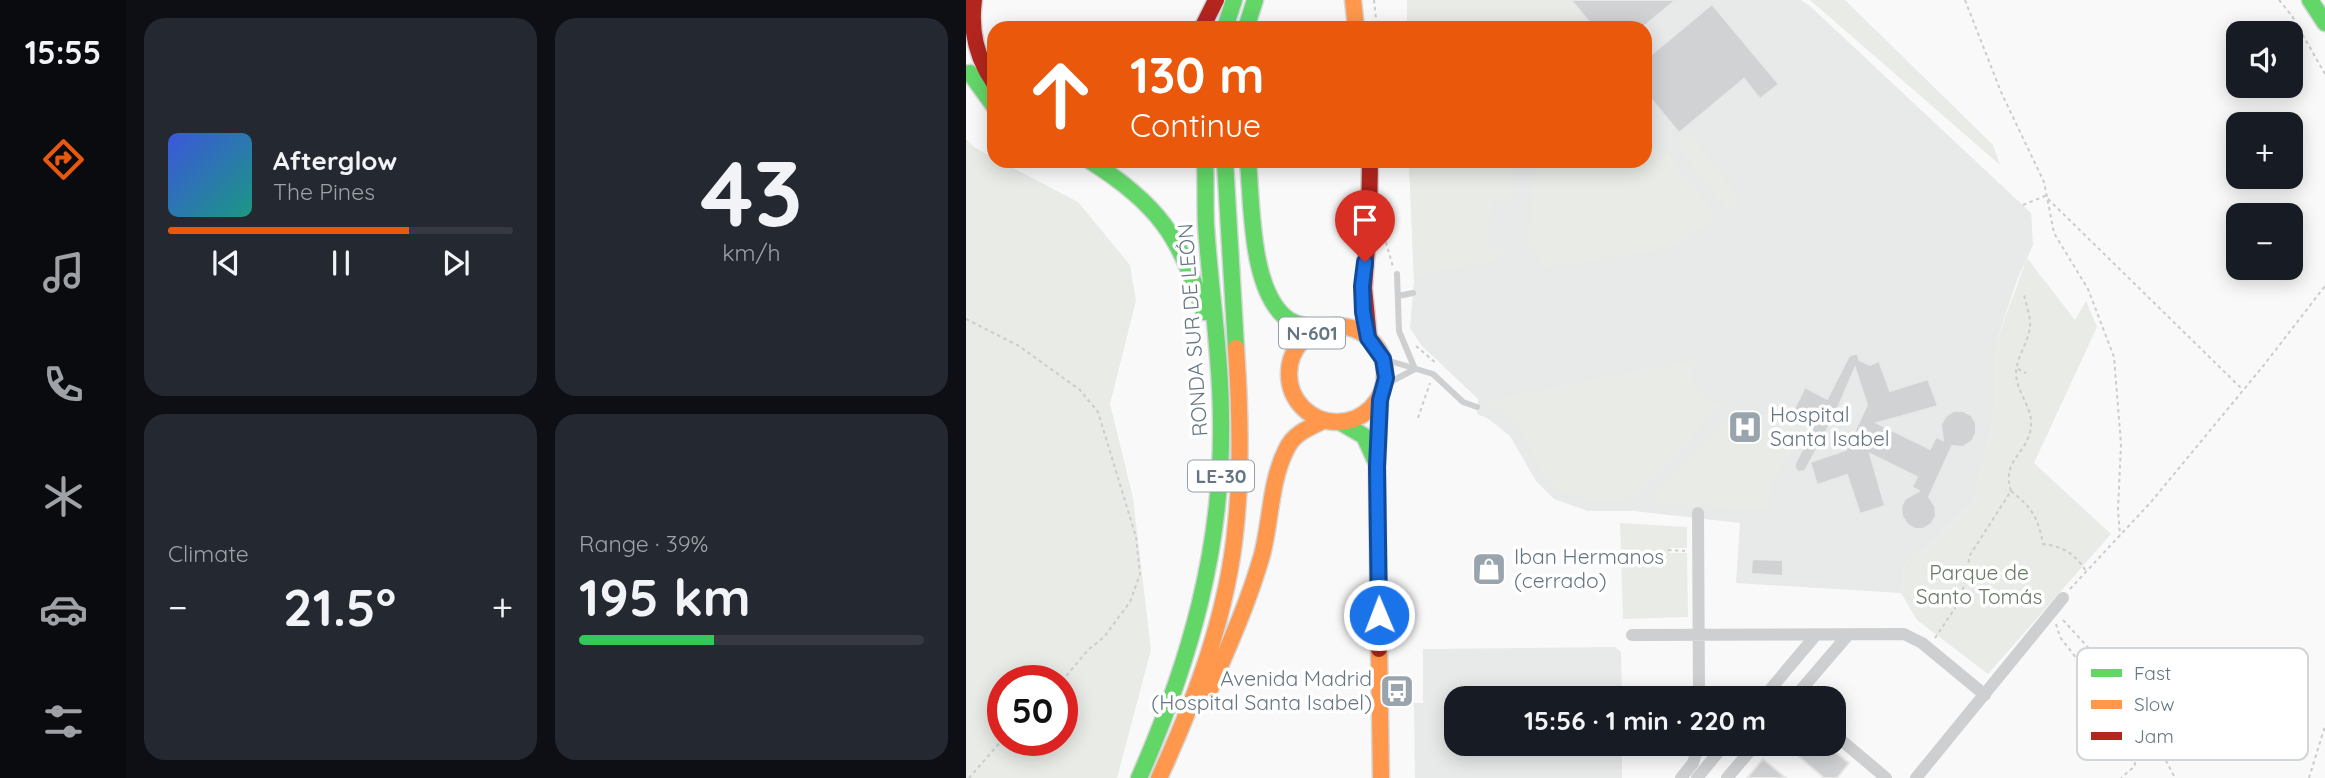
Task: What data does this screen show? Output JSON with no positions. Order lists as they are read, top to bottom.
{
  "streets": {
    "main road": ["RONDA SUR DE LEÓN", "N-601", "LE-30"]
  },
  "parks": ["Parque de Santo Tomás"],
  "places": {
    "hospital": ["Hospital Santa Isabel"],
    "shop": ["Iban Hermanos (cerrado)"],
    "bus stop": ["Avenida Madrid (Hospital Santa Isabel)"]
  },
  "legend": ["Fast", "Slow", "Jam"],
  "page": {
    "tabs": "15:55",
    "tile": [
      ["43", "km/h"],
      "Climate",
      ["Range · 39%", "195 km"]
    ],
    "map_buttons": ["+", "−"],
    "turn": ["130 m", "Continue"],
    "song": ["Afterglow", "The Pines"],
    "heat": ["−", "21.5°", "+"],
    "limit": "50",
    "trip": "15:56 · 1 min · 220 m"
  }
}
